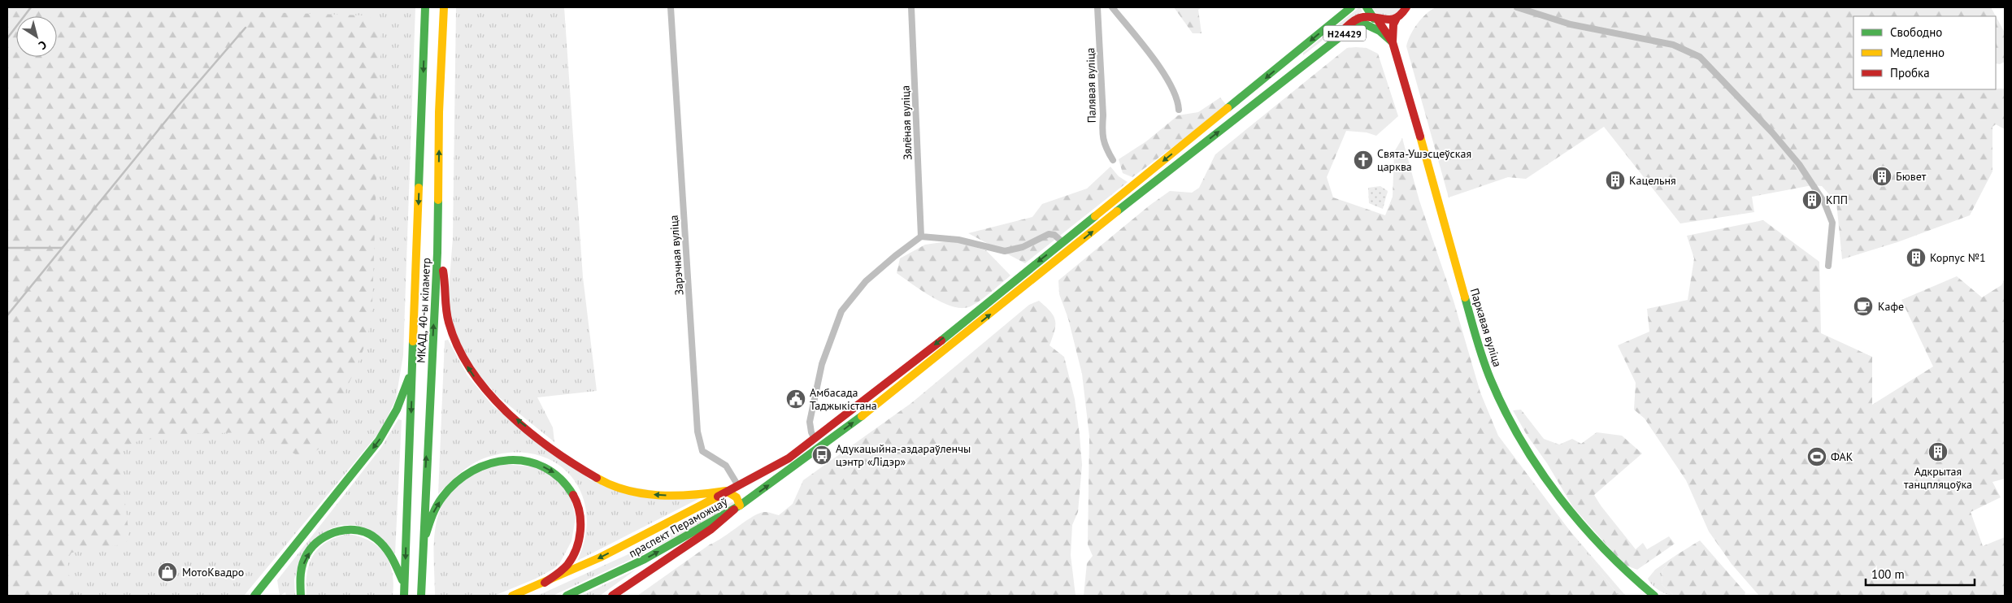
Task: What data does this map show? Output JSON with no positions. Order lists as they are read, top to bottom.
{
  "streets": {
    "main road": [
      "Н24429",
      "МКАД, 40-ы кіламетр",
      "Паркавая вуліца",
      "праспект Пераможцаў"
    ],
    "street": ["Палявая вуліца", "Зялёная вуліца", "Зарэчная вуліца"]
  },
  "crossings": [
    ["Н24429", "Паркавая вуліца"],
    ["Н24429", "праспект Пераможцаў"]
  ],
  "places": {
    "church": ["Свята-Ушэсцеўская царква"],
    "building": [
      "Бювет",
      "Кацельня",
      "КПП",
      "Корпус №1",
      "Адкрытая танцпляцоўка"
    ],
    "cafe": ["Кафе"],
    "public building": ["Амбасада Таджыкістана"],
    "bus stop": ["Адукацыйна-аздараўленчы цэнтр «Лідэр»"],
    "sports": ["ФАК"],
    "shop": ["МотоКвадро"]
  },
  "legend": ["Свободно", "Медленно", "Пробка"],
  "scale_bar": "100 m",
  "north": "bottom right"
}
